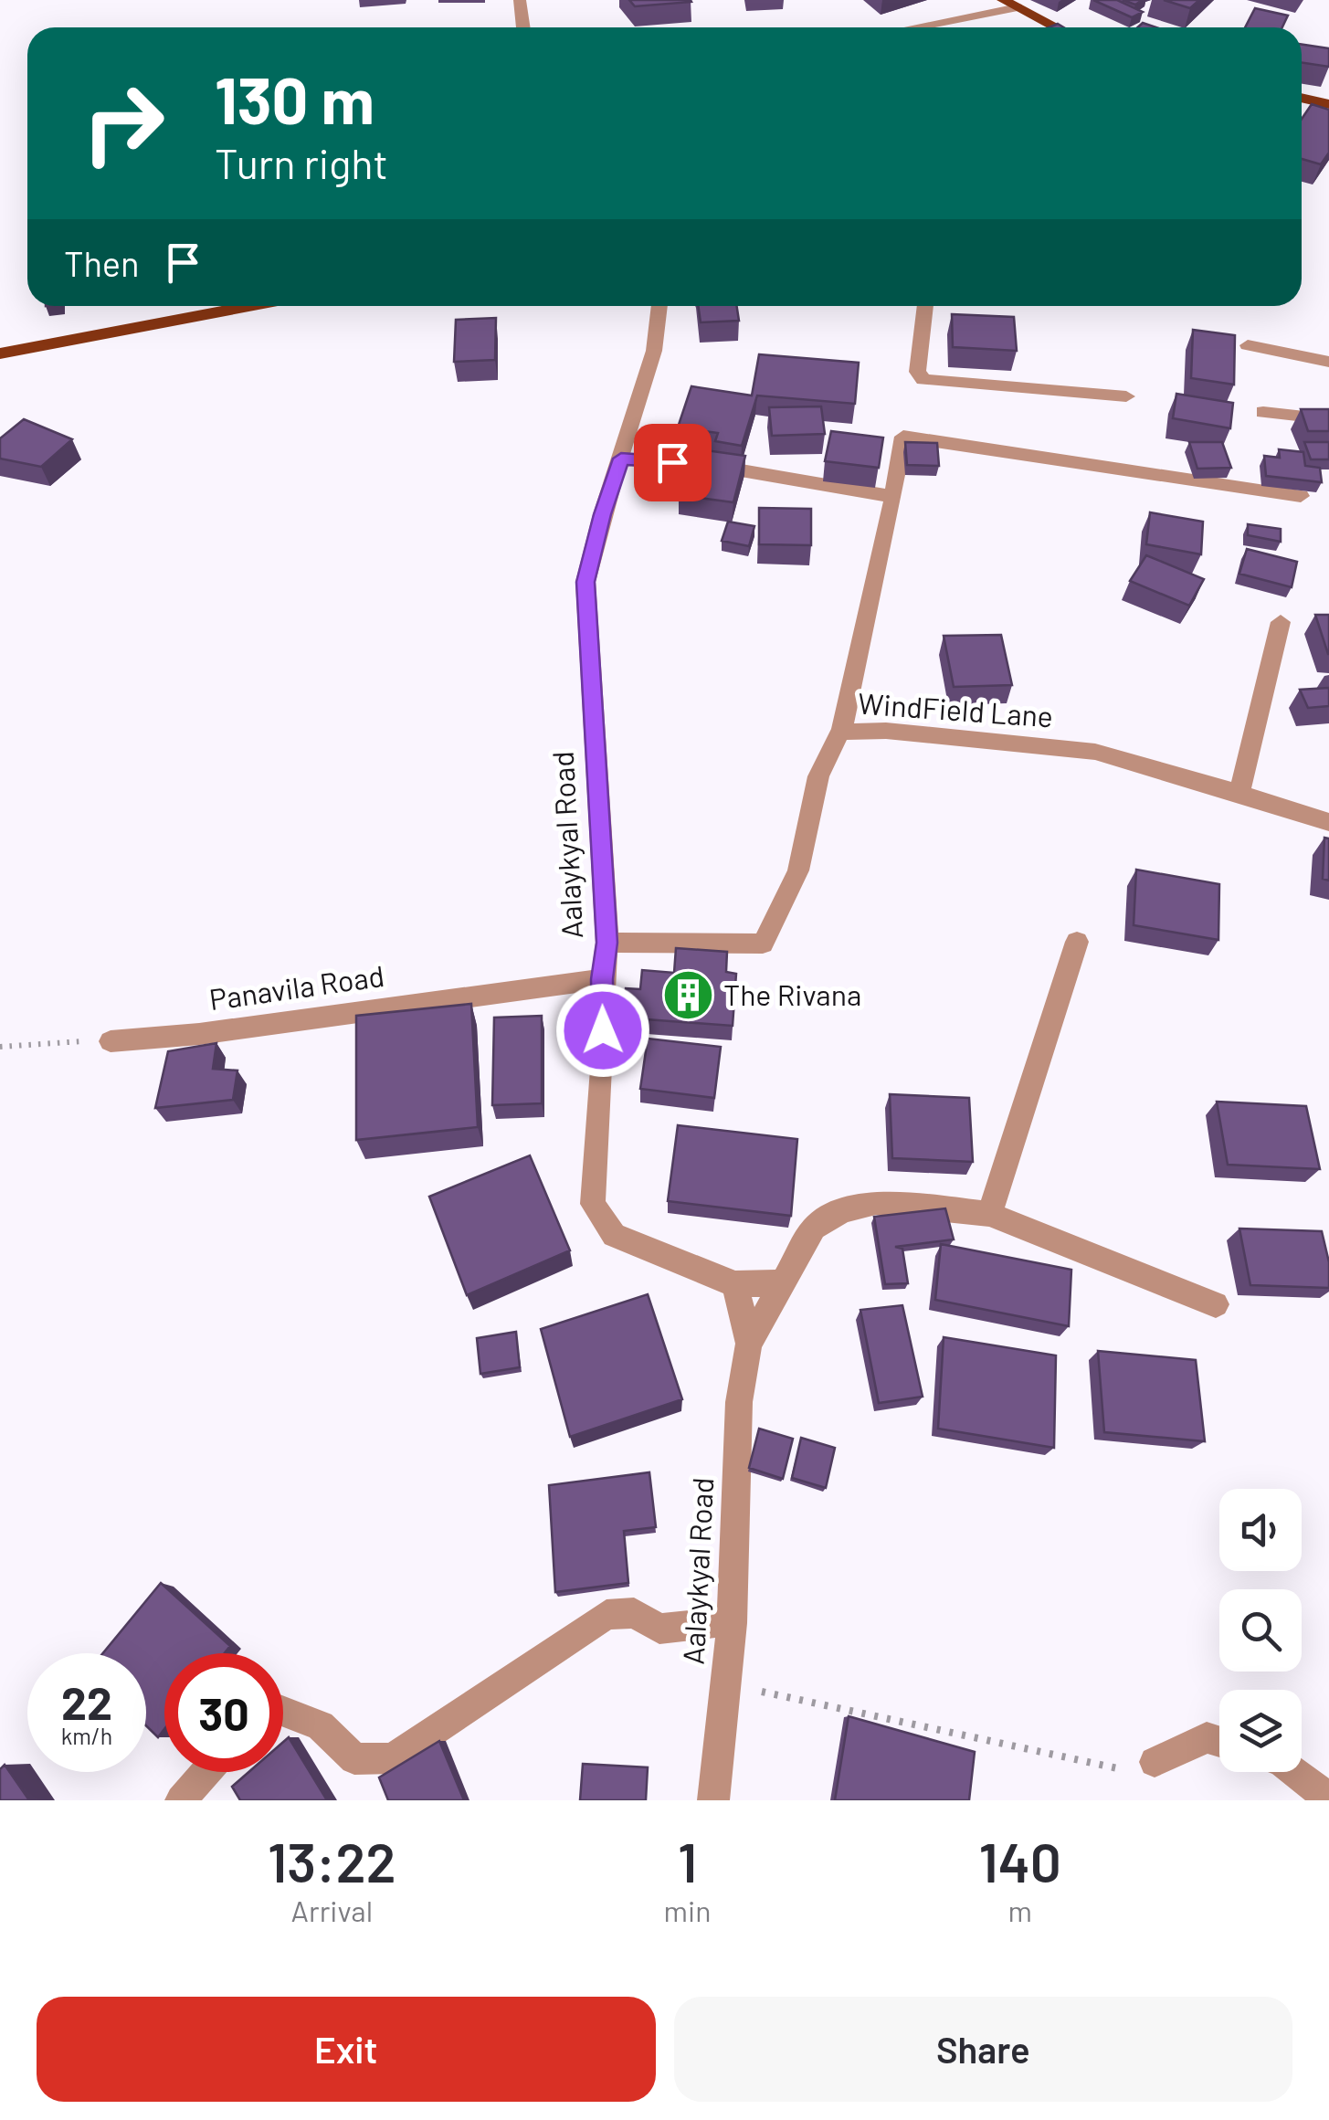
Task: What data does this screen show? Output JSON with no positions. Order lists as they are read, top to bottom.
{
  "streets": {
    "street": ["WindField Lane", "Aalaykyal Road", "Panavila Road"]
  },
  "crossings": [
    ["WindField Lane", "Aalaykyal Road"],
    ["Aalaykyal Road", "Panavila Road"]
  ],
  "places": {
    "building": ["The Rivana"]
  },
  "page": {
    "turn": ["130 m", "Turn right"],
    "then": "Then",
    "speed": "22 km/h",
    "limit": "30",
    "eta": [
      "13:22",
      "Arrival",
      "1",
      "min",
      "140",
      "m"
    ],
    "buttons": ["Exit", "Share"]
  }
}
